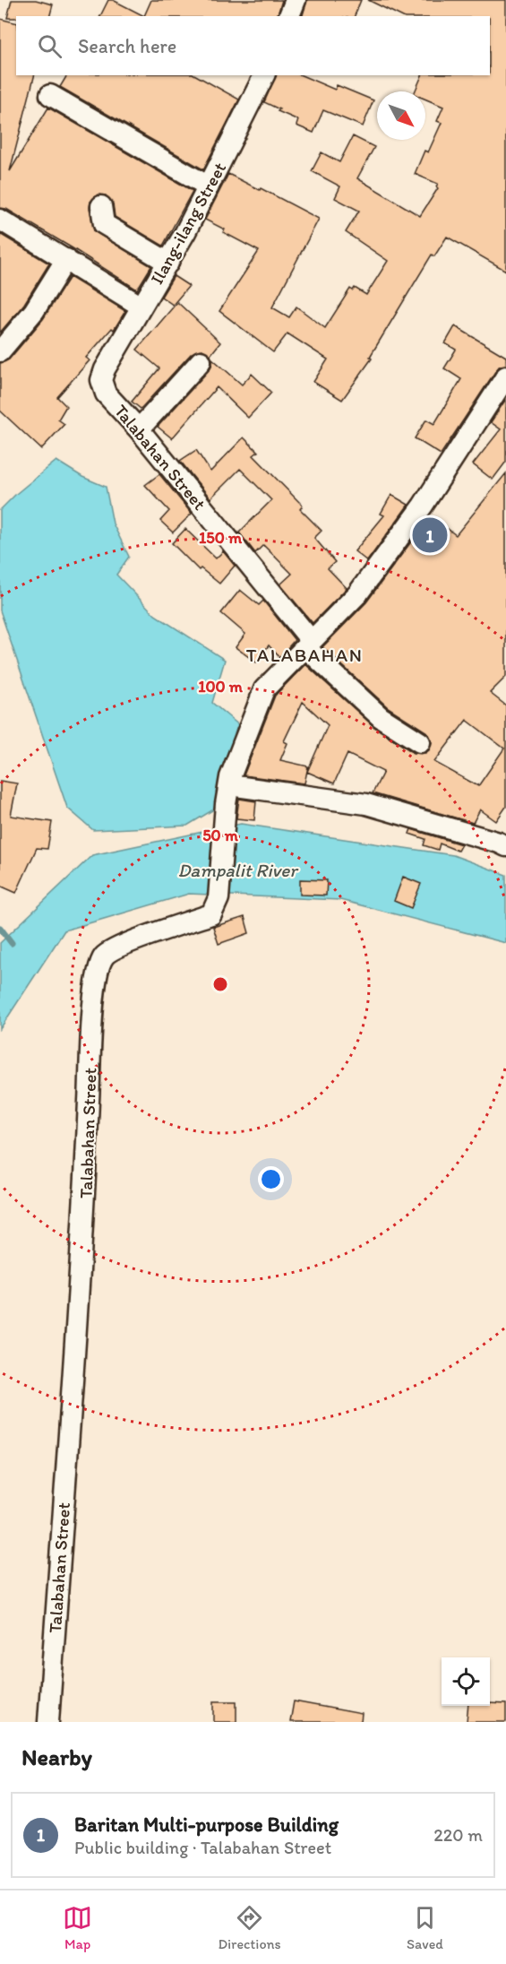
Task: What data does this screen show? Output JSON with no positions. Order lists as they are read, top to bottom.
{
  "streets": {
    "street": ["Ilang-ilang Street", "Talabahan Street"]
  },
  "crossings": [
    ["Ilang-ilang Street", "Talabahan Street"]
  ],
  "districts": ["TALABAHAN"],
  "water": ["Dampalit River"],
  "north": "bottom right",
  "page": {
    "search": "Search here",
    "pins": "1",
    "heading": "Nearby",
    "list": [
      {
        "mark": "1",
        "name": "Baritan Multi-purpose Building",
        "note": "Public building · Talabahan Street",
        "value": "220 m"
      }
    ],
    "nav": ["Map", "Directions", "Saved"]
  },
  "rings": ["150 m", "100 m", "50 m"]
}
